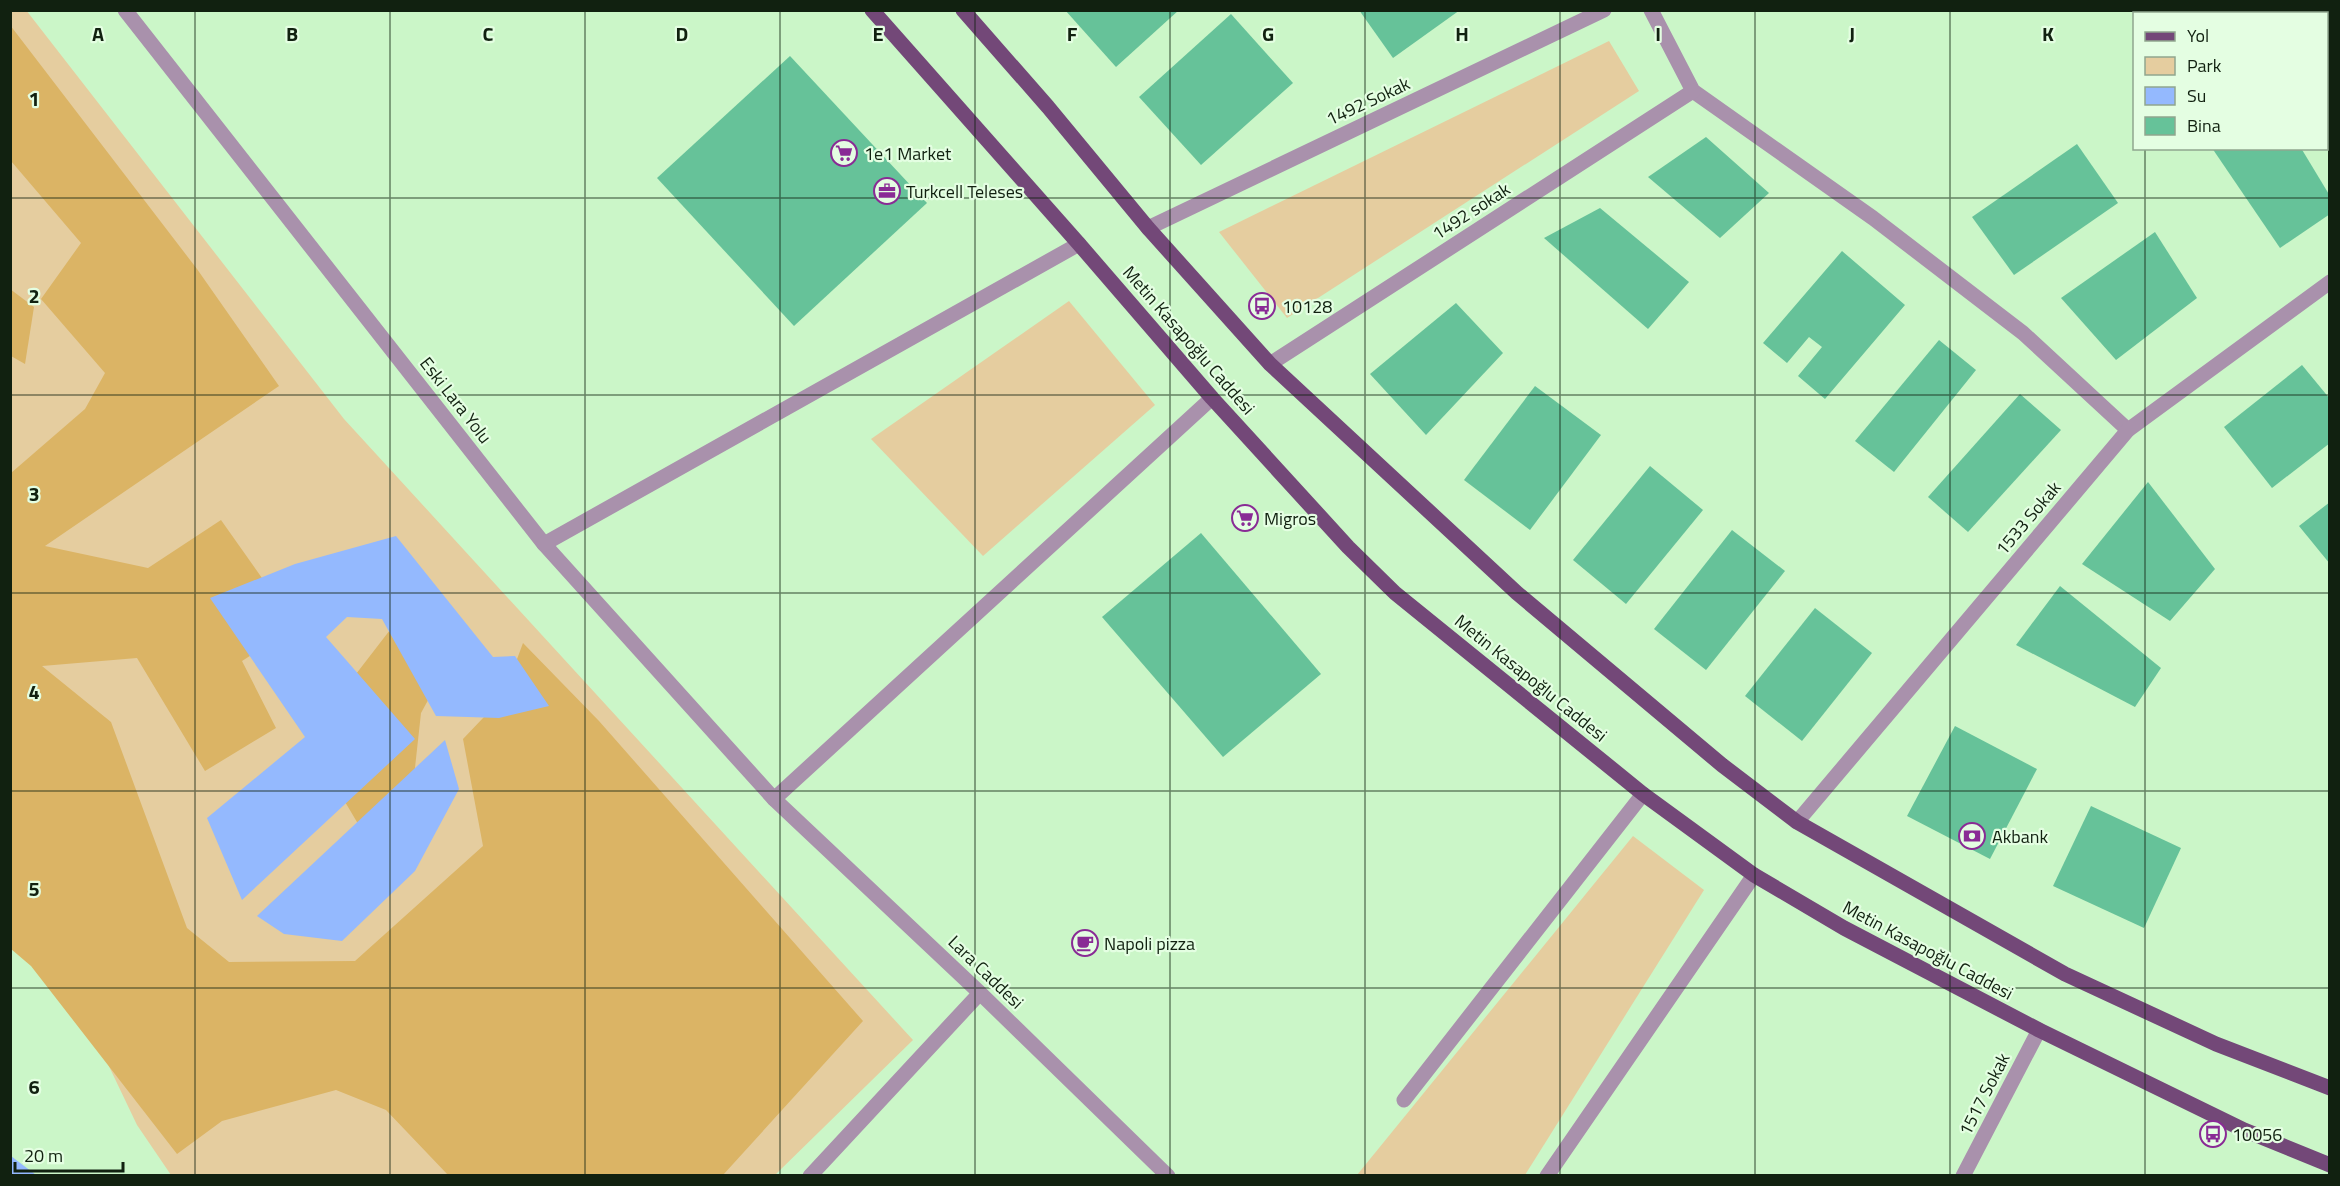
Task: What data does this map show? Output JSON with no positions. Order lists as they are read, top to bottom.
{
  "streets": {
    "main road": ["Metin Kasapoğlu Caddesi"],
    "street": [
      "1492 Sokak",
      "1492 sokak",
      "Eski Lara Yolu",
      "1533 Sokak",
      "Lara Caddesi",
      "1517 Sokak"
    ]
  },
  "crossings": [
    ["Metin Kasapoğlu Caddesi", "1517 Sokak"],
    ["Eski Lara Yolu", "Lara Caddesi"]
  ],
  "places": {
    "supermarket": ["1e1 Market", "Migros"],
    "office": ["Turkcell Teleses"],
    "bus stop": ["10128", "10056"],
    "bank": ["Akbank"],
    "cafe": ["Napoli pizza"]
  },
  "legend": [
    "Yol",
    "Park",
    "Su",
    "Bina"
  ],
  "scale_bar": "20 m",
  "grid": {
    "columns": [
      "A",
      "B",
      "C",
      "D",
      "E",
      "F",
      "G",
      "H",
      "I",
      "J",
      "K"
    ],
    "rows": [
      "1",
      "2",
      "3",
      "4",
      "5",
      "6"
    ]
  }
}
